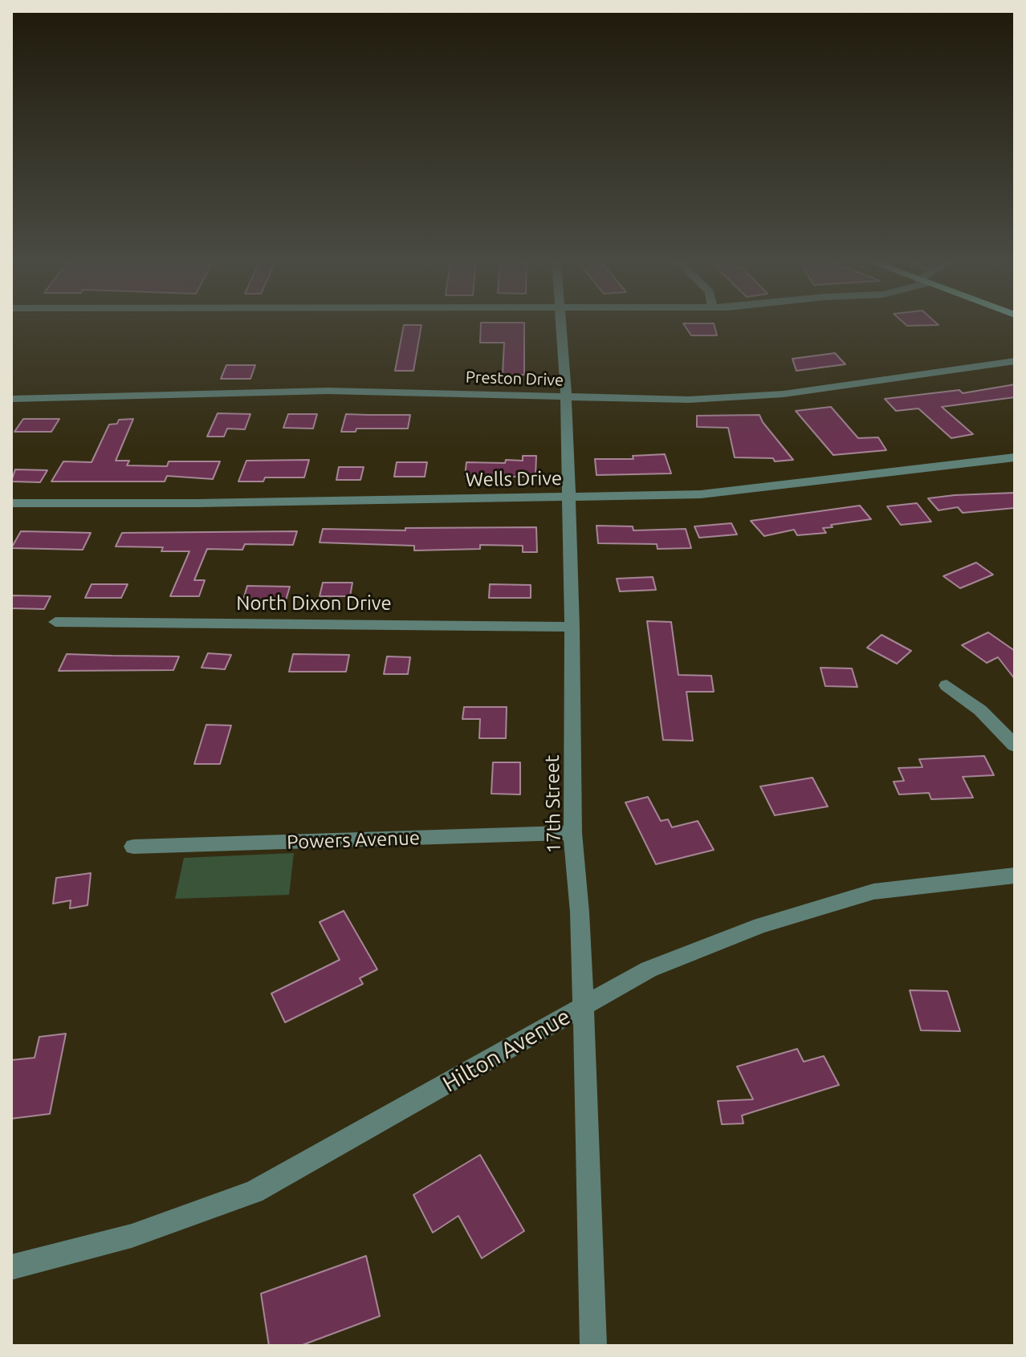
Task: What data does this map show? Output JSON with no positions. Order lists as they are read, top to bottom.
{
  "streets": {
    "street": [
      "Preston Drive",
      "Wells Drive",
      "North Dixon Drive",
      "17th Street",
      "Powers Avenue",
      "Hilton Avenue"
    ]
  },
  "crossings": [
    ["Preston Drive", "17th Street"],
    ["Wells Drive", "17th Street"],
    ["North Dixon Drive", "17th Street"],
    ["17th Street", "Powers Avenue"],
    ["17th Street", "Hilton Avenue"]
  ]
}
